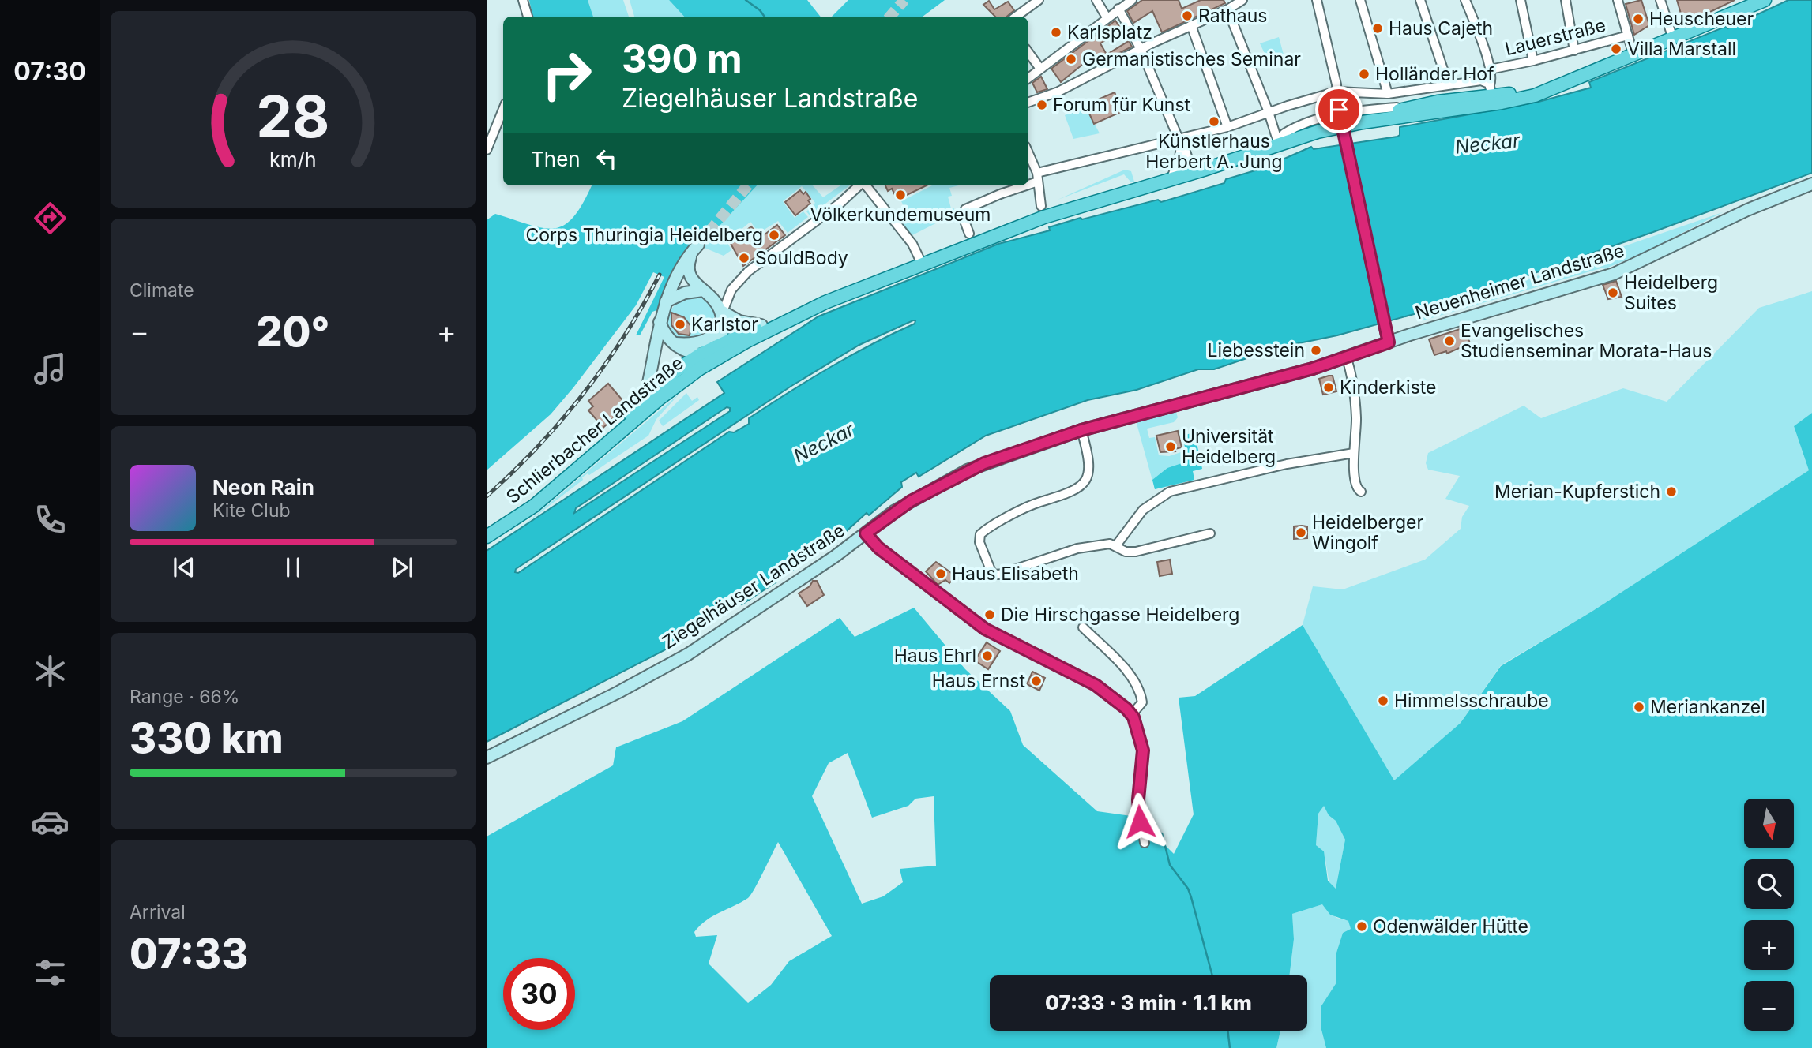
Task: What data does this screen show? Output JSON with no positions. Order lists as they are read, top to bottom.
{
  "streets": {
    "main road": ["Neuenheimer Landstraße", "Schlierbacher Landstraße", "Ziegelhäuser Landstraße"],
    "street": ["Lauerstraße"]
  },
  "crossings": [
    ["Neuenheimer Landstraße", "Ziegelhäuser Landstraße"]
  ],
  "water": ["Neckar"],
  "places": [
    "Rathaus",
    "Heuscheuer",
    "Haus Cajeth",
    "Karlsplatz",
    "Villa Marstall",
    "Germanistisches Seminar",
    "Holländer Hof",
    "Forum für Kunst",
    "Künstlerhaus Herbert A. Jung",
    "Völkerkundemuseum",
    "Corps Thuringia Heidelberg",
    "SouldBody",
    "Heidelberg Suites",
    "Karlstor",
    "Evangelisches Studienseminar Morata-Haus",
    "Liebesstein",
    "Kinderkiste",
    "Universität Heidelberg",
    "Merian-Kupferstich",
    "Heidelberger Wingolf",
    "Haus Elisabeth",
    "Die Hirschgasse Heidelberg",
    "Haus Ehrl",
    "Haus Ernst",
    "Himmelsschraube",
    "Meriankanzel",
    "Odenwälder Hütte"
  ],
  "north": "bottom",
  "page": {
    "tabs": "07:30",
    "turn": ["390 m", "Ziegelhäuser Landstraße"],
    "then": "Then",
    "tile": [
      "Climate",
      ["Range · 66%", "330 km"],
      ["Arrival", "07:33"]
    ],
    "heat": ["−", "20°", "+"],
    "song": ["Neon Rain", "Kite Club"],
    "map_buttons": ["+", "−"],
    "limit": "30",
    "trip": "07:33 · 3 min · 1.1 km",
    "gauge": ["28", "km/h"]
  }
}
